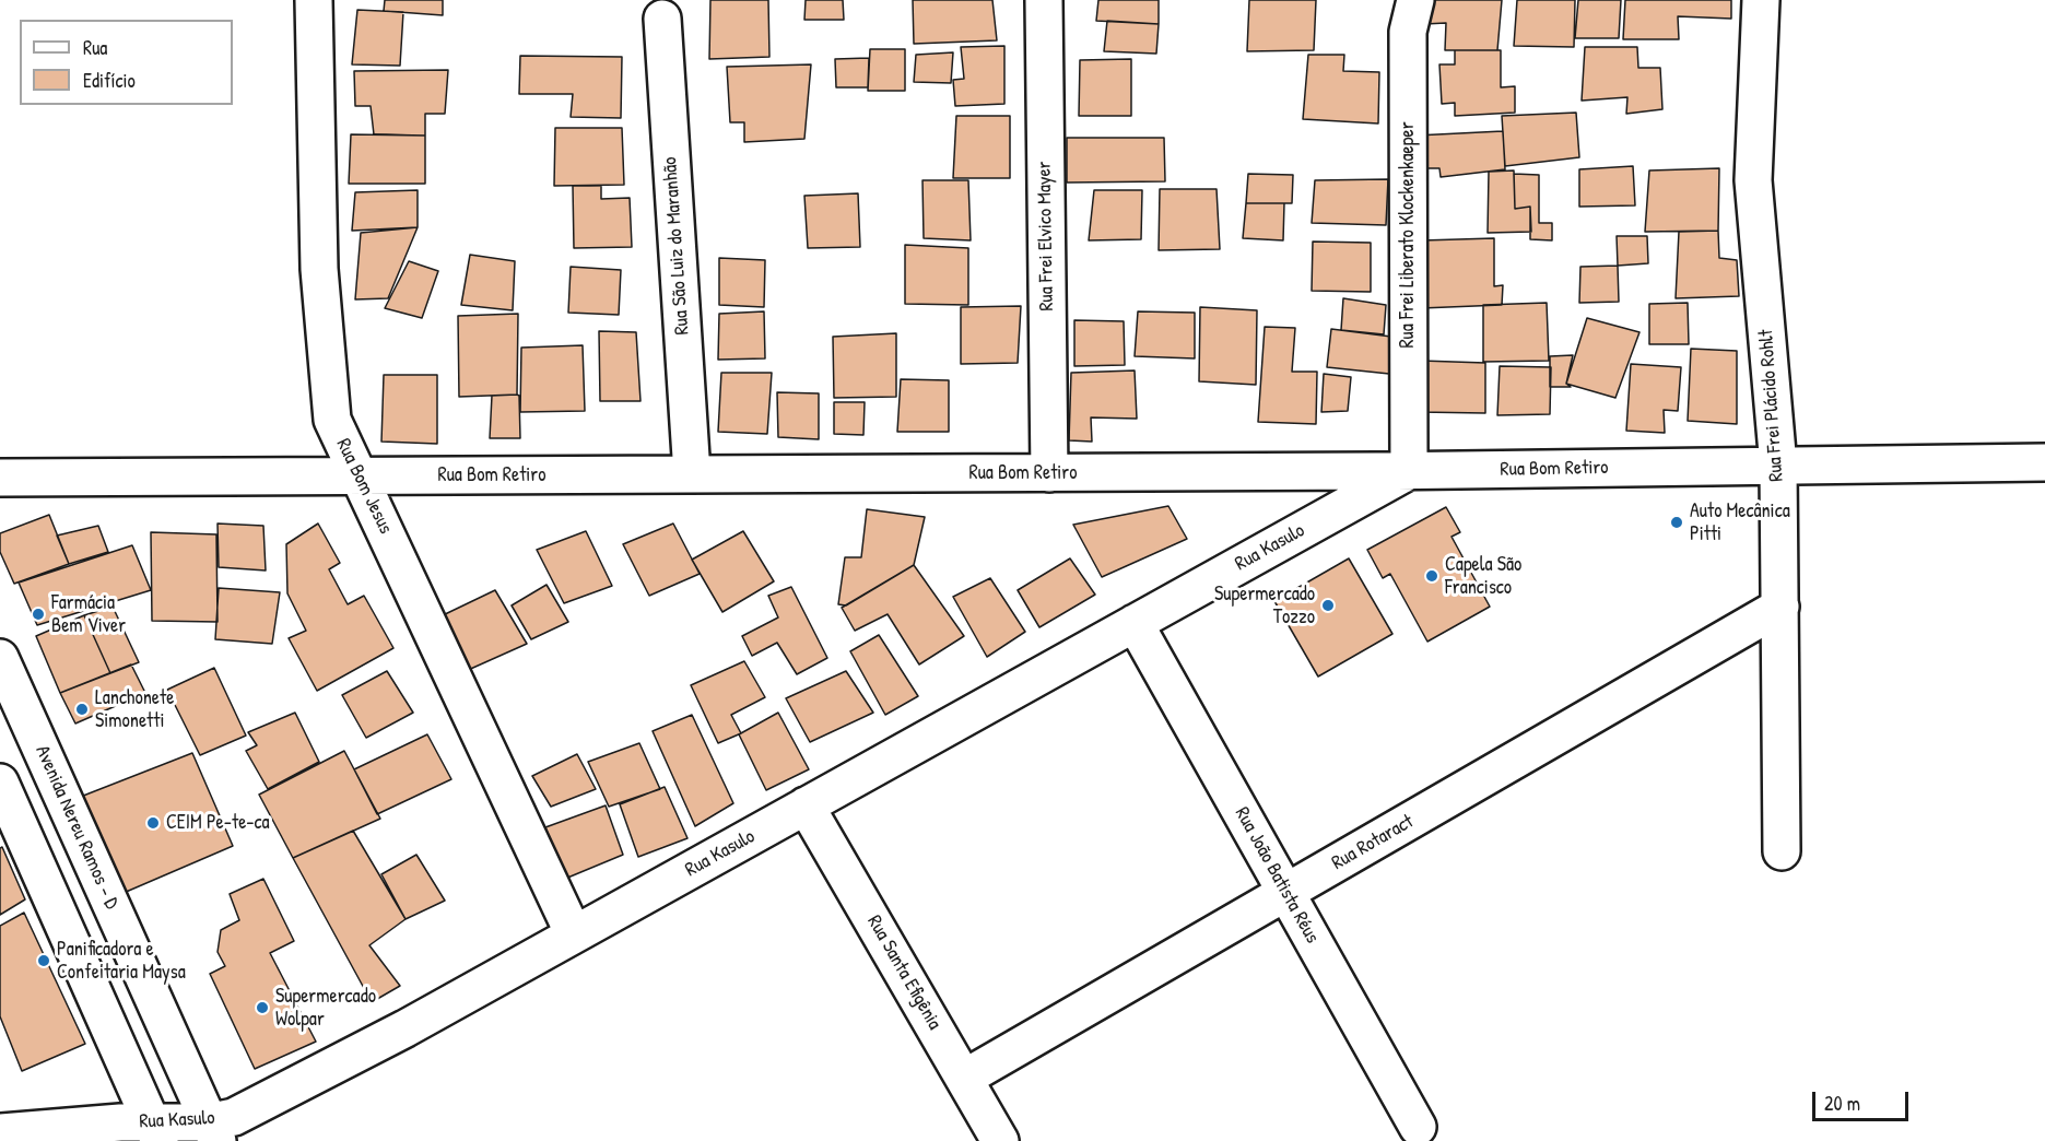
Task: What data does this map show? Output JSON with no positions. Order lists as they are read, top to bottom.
{
  "streets": {
    "street": [
      "Rua Frei Liberato Klockenkaeper",
      "Rua Frei Elvico Mayer",
      "Rua São Luiz do Maranhão",
      "Rua Frei Plácido Rohlt",
      "Rua Bom Retiro",
      "Rua Bom Jesus",
      "Rua Kasulo",
      "Avenida Nereu Ramos - D",
      "Rua Rotaract",
      "Rua João Batista Réus",
      "Rua Santa Efigênia"
    ]
  },
  "crossings": [
    ["Rua Frei Liberato Klockenkaeper", "Rua Bom Retiro"],
    ["Rua Frei Liberato Klockenkaeper", "Rua Kasulo"],
    ["Rua Frei Elvico Mayer", "Rua Bom Retiro"],
    ["Rua São Luiz do Maranhão", "Rua Bom Retiro"],
    ["Rua Frei Plácido Rohlt", "Rua Bom Retiro"],
    ["Rua Frei Plácido Rohlt", "Rua Rotaract"],
    ["Rua Bom Retiro", "Rua Bom Jesus"],
    ["Rua Bom Retiro", "Rua Kasulo"],
    ["Rua Bom Jesus", "Rua Kasulo"],
    ["Rua Kasulo", "Avenida Nereu Ramos - D"],
    ["Rua Kasulo", "Rua João Batista Réus"],
    ["Rua Kasulo", "Rua Santa Efigênia"],
    ["Rua Rotaract", "Rua João Batista Réus"],
    ["Rua Rotaract", "Rua Santa Efigênia"]
  ],
  "places": [
    "Auto Mecânica Pitti",
    "Capela São Francisco",
    "Supermercado Tozzo",
    "Farmácia Bem Viver",
    "Lanchonete Simonetti",
    "CEIM Pe-te-ca",
    "Panificadora e Confeitaria Maysa",
    "Supermercado Wolpar"
  ],
  "legend": ["Rua", "Edifício"],
  "scale_bar": "20 m"
}
